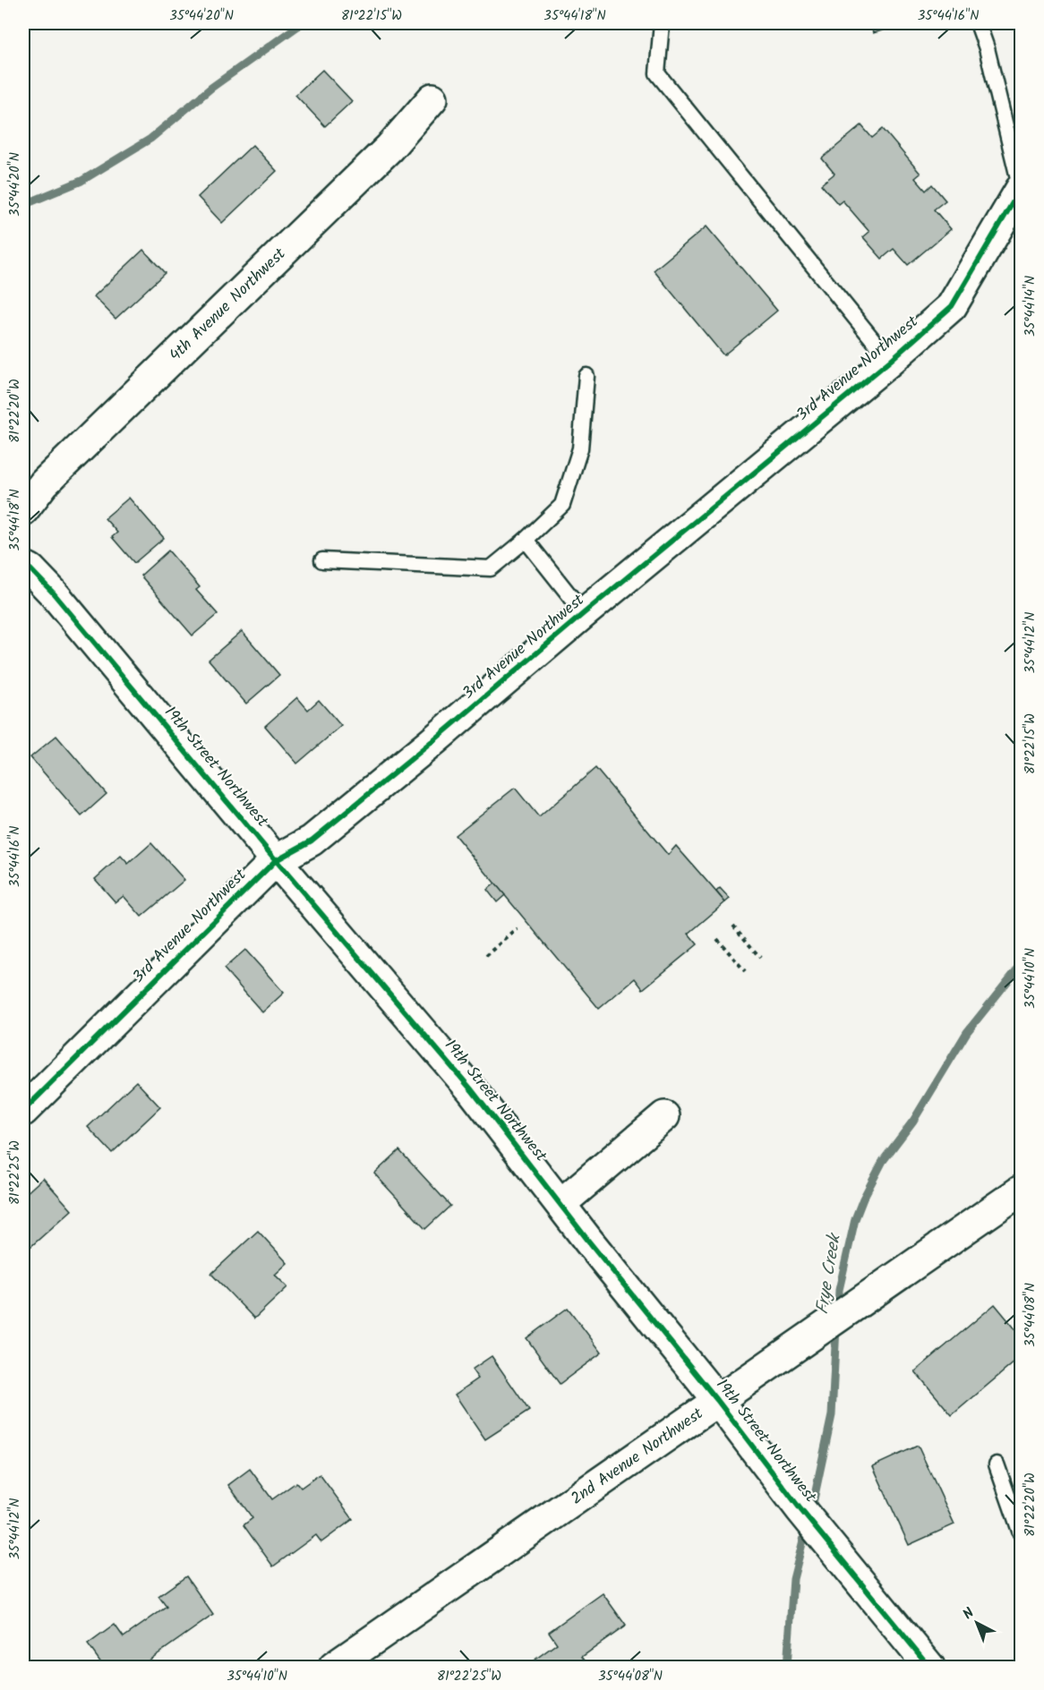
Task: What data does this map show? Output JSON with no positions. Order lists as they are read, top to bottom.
{
  "streets": {
    "street": [
      "4th Avenue Northwest",
      "3rd Avenue Northwest",
      "19th Street Northwest",
      "2nd Avenue Northwest"
    ]
  },
  "crossings": [
    ["3rd Avenue Northwest", "19th Street Northwest"],
    ["19th Street Northwest", "2nd Avenue Northwest"]
  ],
  "water": ["Frye Creek"],
  "north": "top left",
  "coordinates": [
    "35°44'20\"N",
    "81°22'15\"W",
    "35°44'18\"N",
    "35°44'16\"N",
    "35°44'14\"N",
    "81°22'20\"W",
    "35°44'12\"N",
    "35°44'10\"N",
    "81°22'25\"W",
    "35°44'08\"N"
  ]
}
